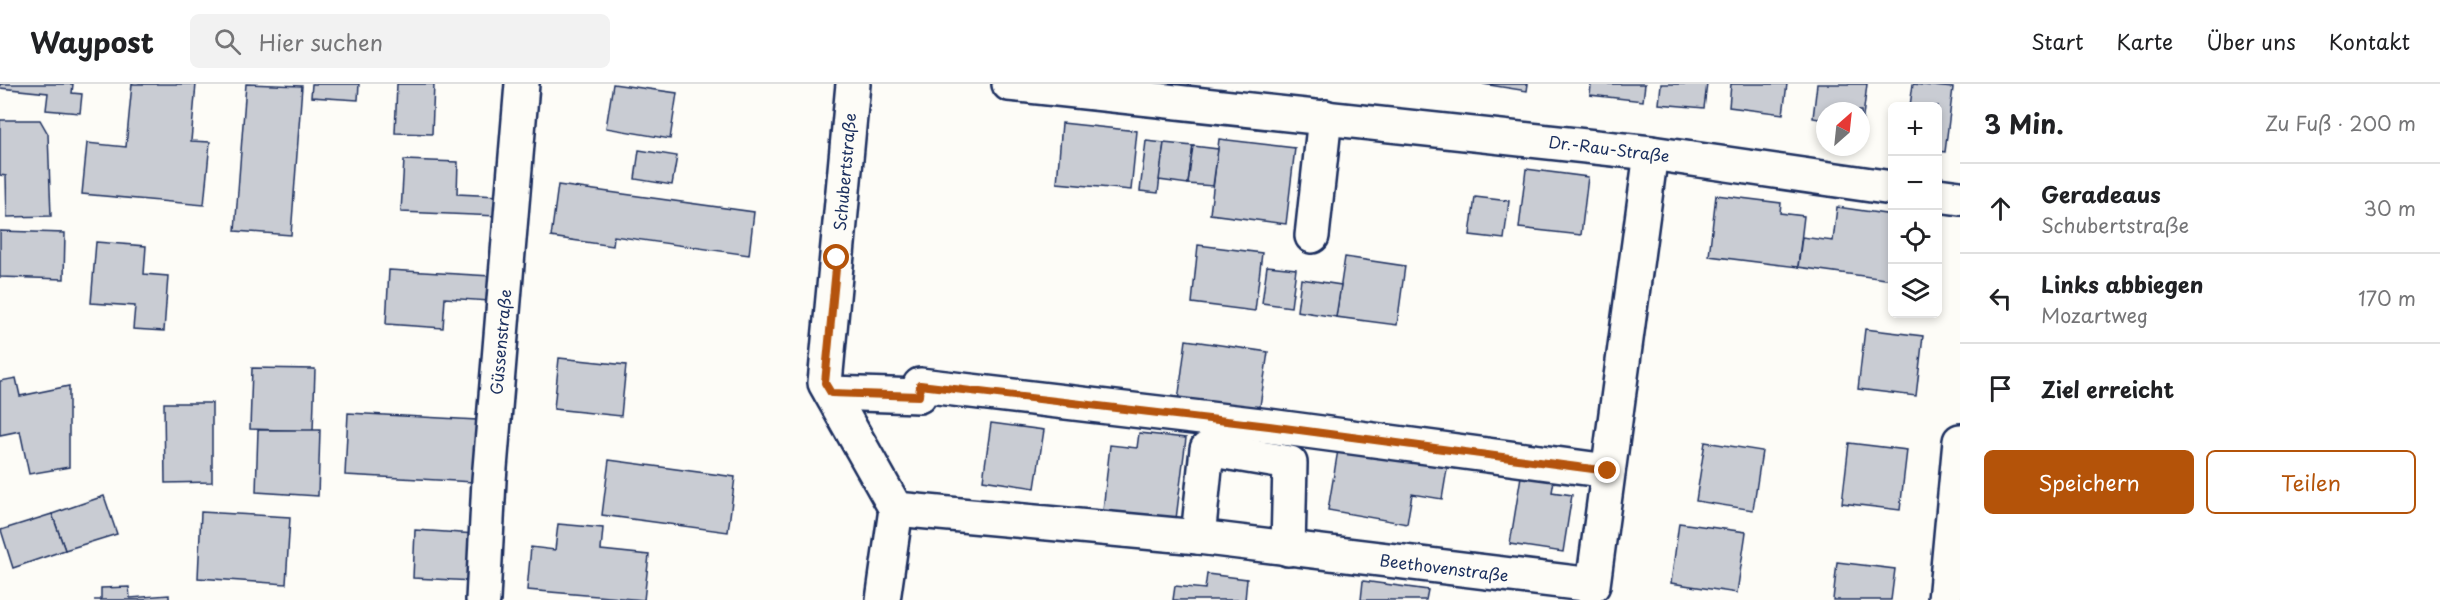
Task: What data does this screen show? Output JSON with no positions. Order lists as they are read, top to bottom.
{
  "streets": {
    "street": [
      "Dr.-Rau-Straße",
      "Schubertstraße",
      "Güssenstraße",
      "Beethovenstraße"
    ]
  },
  "crossings": [
    ["Dr.-Rau-Straße", "Beethovenstraße"],
    ["Schubertstraße", "Beethovenstraße"]
  ],
  "north": "top right",
  "page": {
    "header": "Waypost",
    "search": "Hier suchen",
    "nav": [
      "Start",
      "Karte",
      "Über uns",
      "Kontakt"
    ],
    "heading": ["3 Min.", "Zu Fuß · 200 m"],
    "map_buttons": ["+", "−"],
    "list": [
      ["Geradeaus", "Schubertstraße", "30 m"],
      ["Links abbiegen", "Mozartweg", "170 m"],
      "Ziel erreicht"
    ],
    "buttons": ["Speichern", "Teilen"]
  }
}
